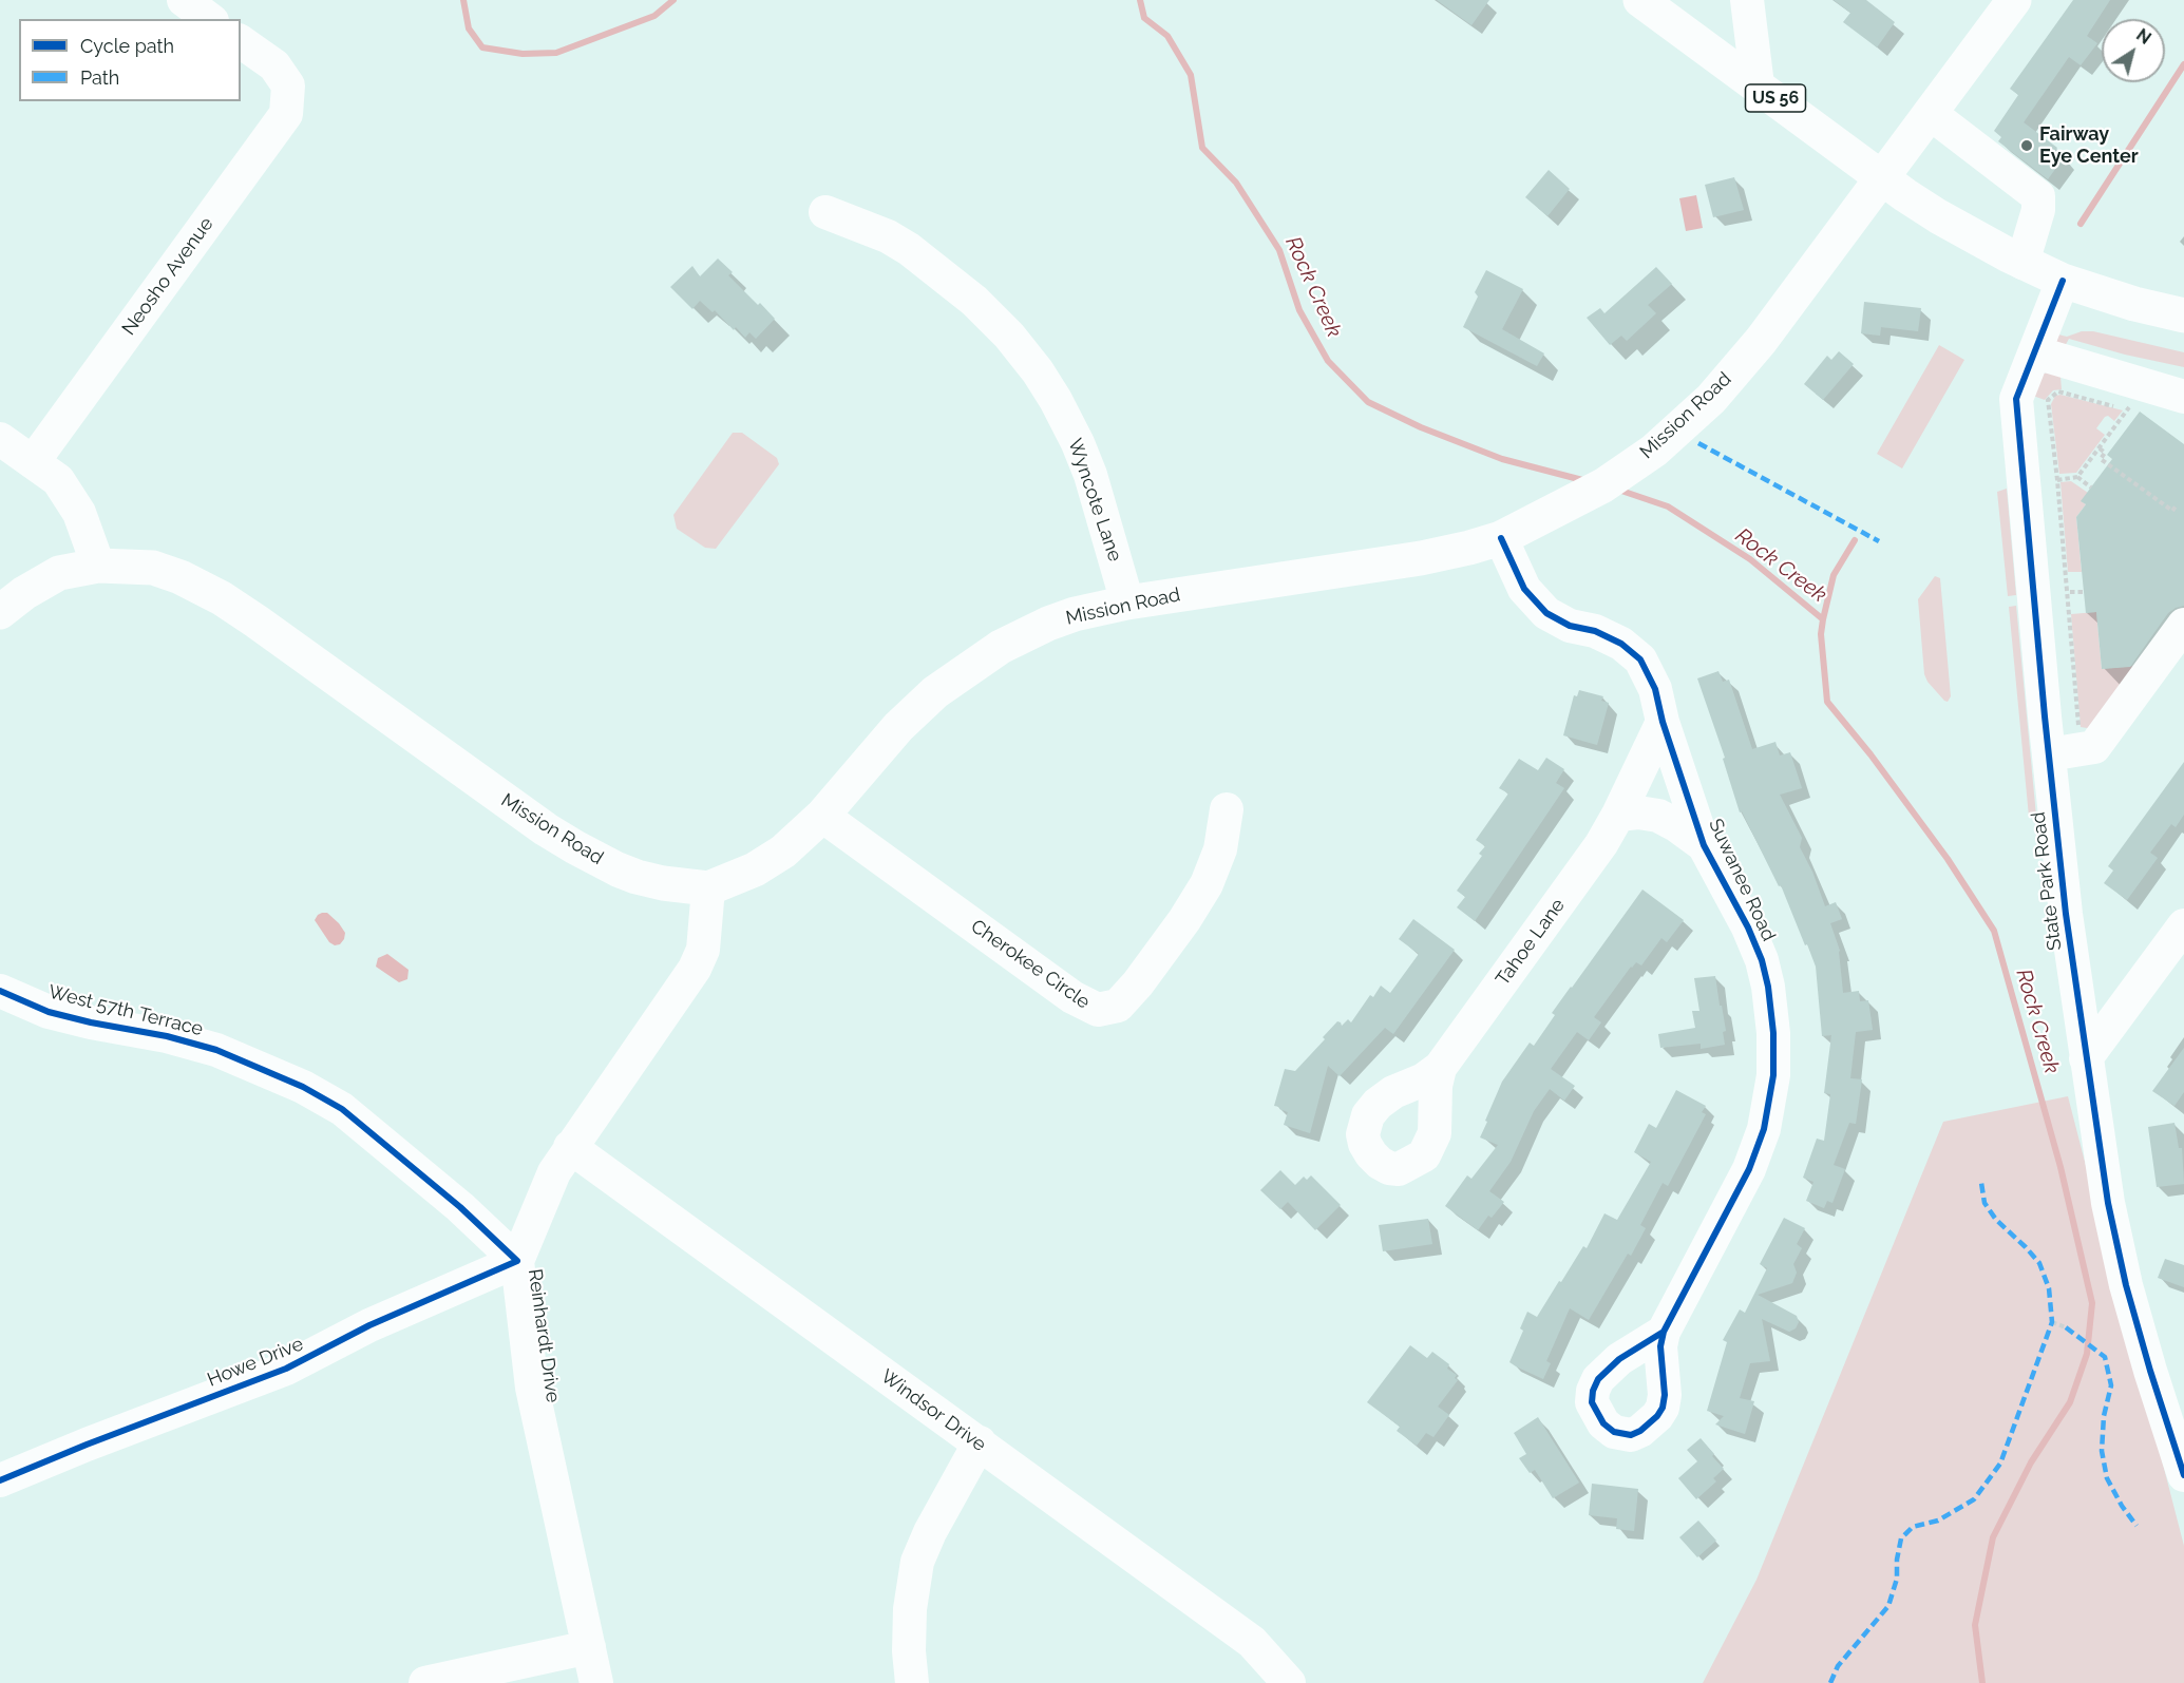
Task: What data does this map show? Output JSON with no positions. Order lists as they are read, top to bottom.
{
  "streets": {
    "main road": ["US 56", "Mission Road"],
    "street": [
      "Neosho Avenue",
      "Wyncote Lane",
      "Suwanee Road",
      "State Park Road",
      "Tahoe Lane",
      "Cherokee Circle",
      "West 57th Terrace",
      "Reinhardt Drive",
      "Howe Drive",
      "Windsor Drive"
    ]
  },
  "crossings": [
    ["US 56", "Mission Road"],
    ["US 56", "State Park Road"],
    ["Mission Road", "Wyncote Lane"],
    ["Mission Road", "Suwanee Road"],
    ["Mission Road", "Cherokee Circle"],
    ["Mission Road", "Reinhardt Drive"],
    ["Suwanee Road", "Tahoe Lane"],
    ["West 57th Terrace", "Reinhardt Drive"],
    ["West 57th Terrace", "Howe Drive"],
    ["Reinhardt Drive", "Howe Drive"],
    ["Reinhardt Drive", "Windsor Drive"]
  ],
  "water": ["Rock Creek"],
  "places": ["Fairway Eye Center"],
  "legend": ["Cycle path", "Path"],
  "north": "top right"
}
